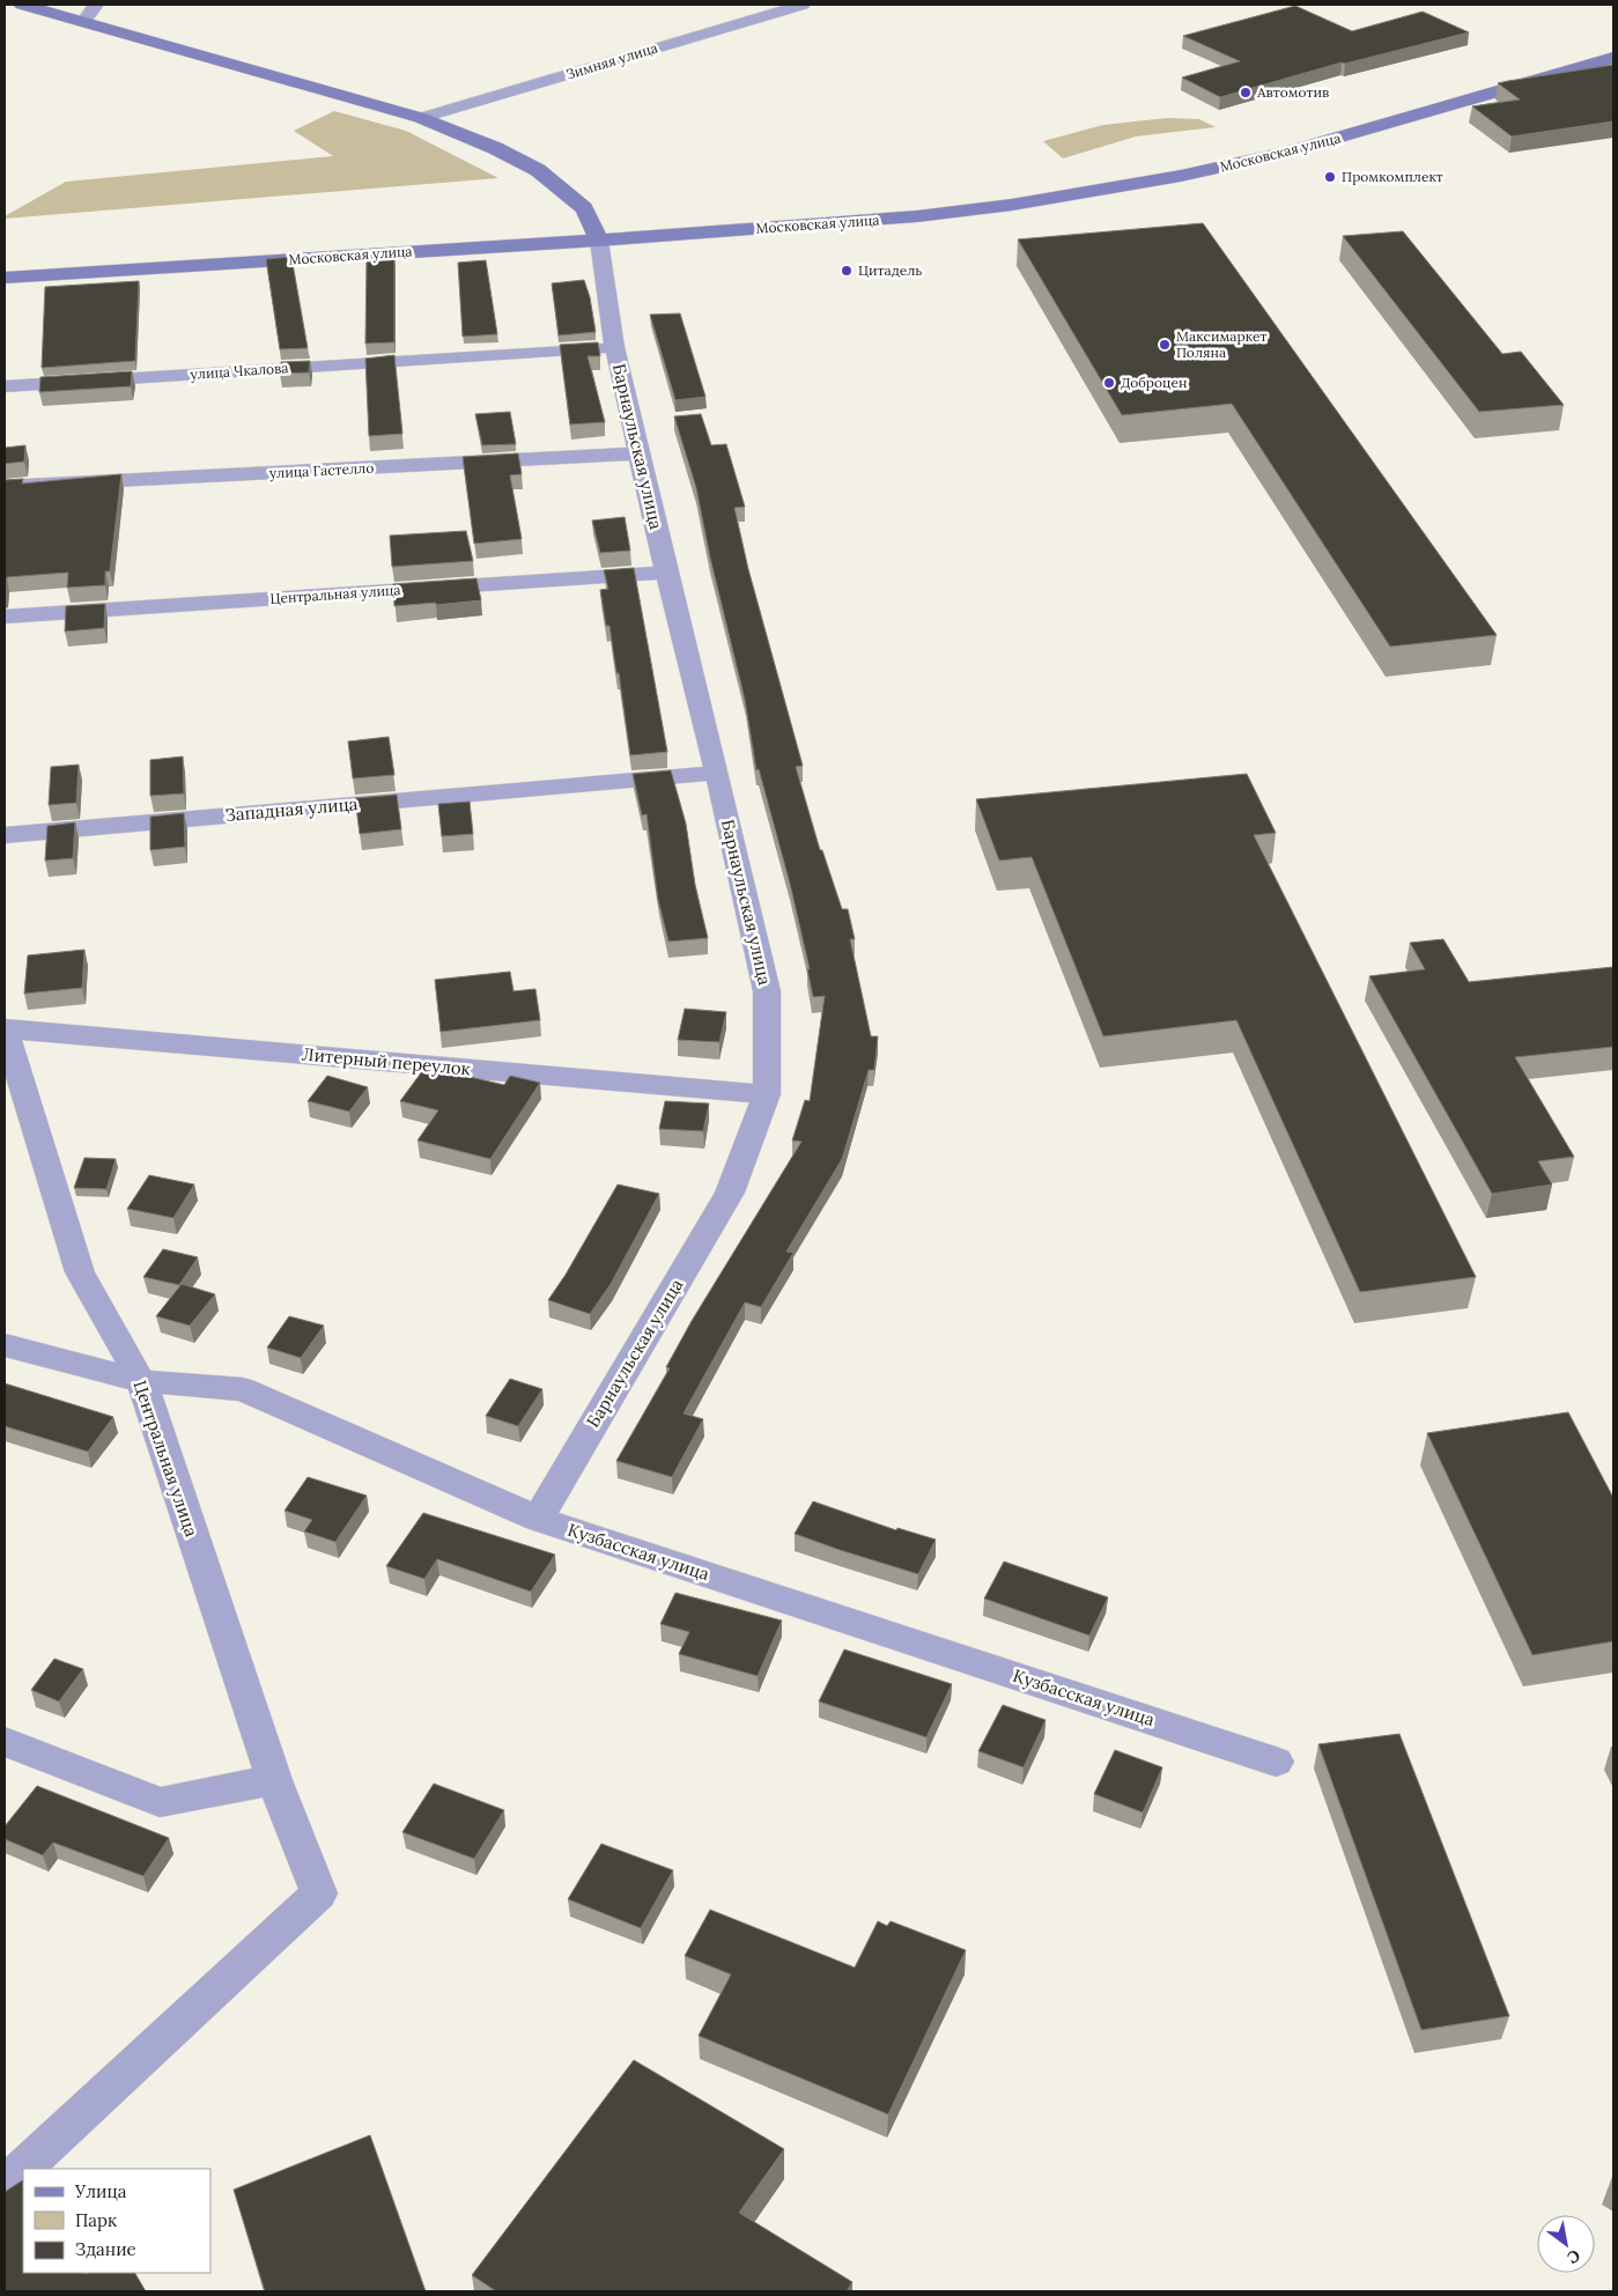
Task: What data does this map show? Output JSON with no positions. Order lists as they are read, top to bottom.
{
  "streets": {
    "main road": ["Московская улица"],
    "street": [
      "Зимняя улица",
      "улица Чкалова",
      "Барнаульская улица",
      "улица Гастелло",
      "Центральная улица",
      "Западная улица",
      "Литерный переулок",
      "Кузбасская улица"
    ]
  },
  "crossings": [
    ["Московская улица", "Барнаульская улица"],
    ["улица Чкалова", "Барнаульская улица"],
    ["Барнаульская улица", "улица Гастелло"],
    ["Барнаульская улица", "Центральная улица"],
    ["Барнаульская улица", "Западная улица"],
    ["Барнаульская улица", "Литерный переулок"],
    ["Барнаульская улица", "Кузбасская улица"],
    ["Центральная улица", "Литерный переулок"],
    ["Центральная улица", "Кузбасская улица"]
  ],
  "places": [
    "Автомотив",
    "Промкомплект",
    "Цитадель",
    "Максимаркет Поляна",
    "Доброцен"
  ],
  "legend": ["Улица", "Парк", "Здание"],
  "north": "bottom right"
}
